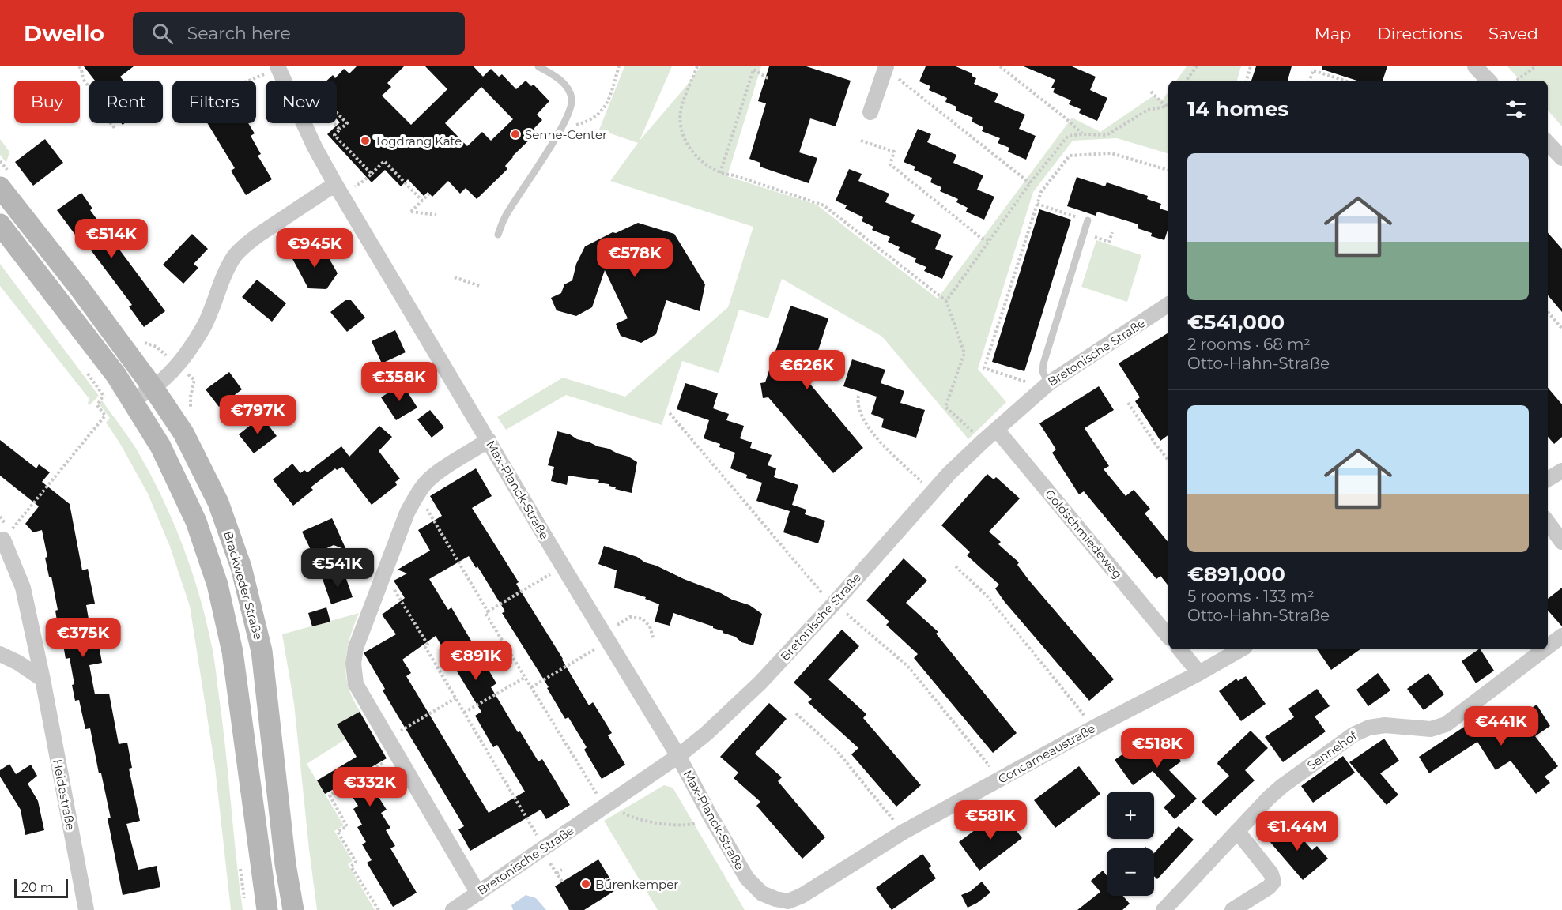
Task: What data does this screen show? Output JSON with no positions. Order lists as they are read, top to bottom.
{
  "streets": {
    "main road": ["Brackweder Straße"],
    "street": [
      "Bretonische Straße",
      "Max-Planck-Straße",
      "Goldschmiedeweg",
      "Sennehof",
      "Concarneaustraße",
      "Heidestraße"
    ]
  },
  "crossings": [
    ["Bretonische Straße", "Max-Planck-Straße"],
    ["Bretonische Straße", "Goldschmiedeweg"],
    ["Max-Planck-Straße", "Concarneaustraße"]
  ],
  "places": ["Senne-Center", "Togdrang Kate", "Bürenkemper"],
  "scale_bar": "20 m",
  "page": {
    "header": "Dwello",
    "search": "Search here",
    "nav": ["Map", "Directions", "Saved"],
    "chip": [
      "Buy",
      "Rent",
      "Filters",
      "New"
    ],
    "heading": "14 homes",
    "list": [
      {
        "name": "€541,000",
        "note": "2 rooms · 68 m² · Otto-Hahn-Straße"
      },
      {
        "name": "€891,000",
        "note": "5 rooms · 133 m² · Otto-Hahn-Straße"
      }
    ],
    "price": [
      "€514K",
      "€945K",
      "€578K",
      "€626K",
      "€358K",
      "€797K",
      "€541K",
      "€375K",
      "€891K",
      "€441K",
      "€518K",
      "€332K",
      "€581K",
      "€1.44M"
    ],
    "map_buttons": ["+", "−"],
    "scale": "20 m"
  }
}
